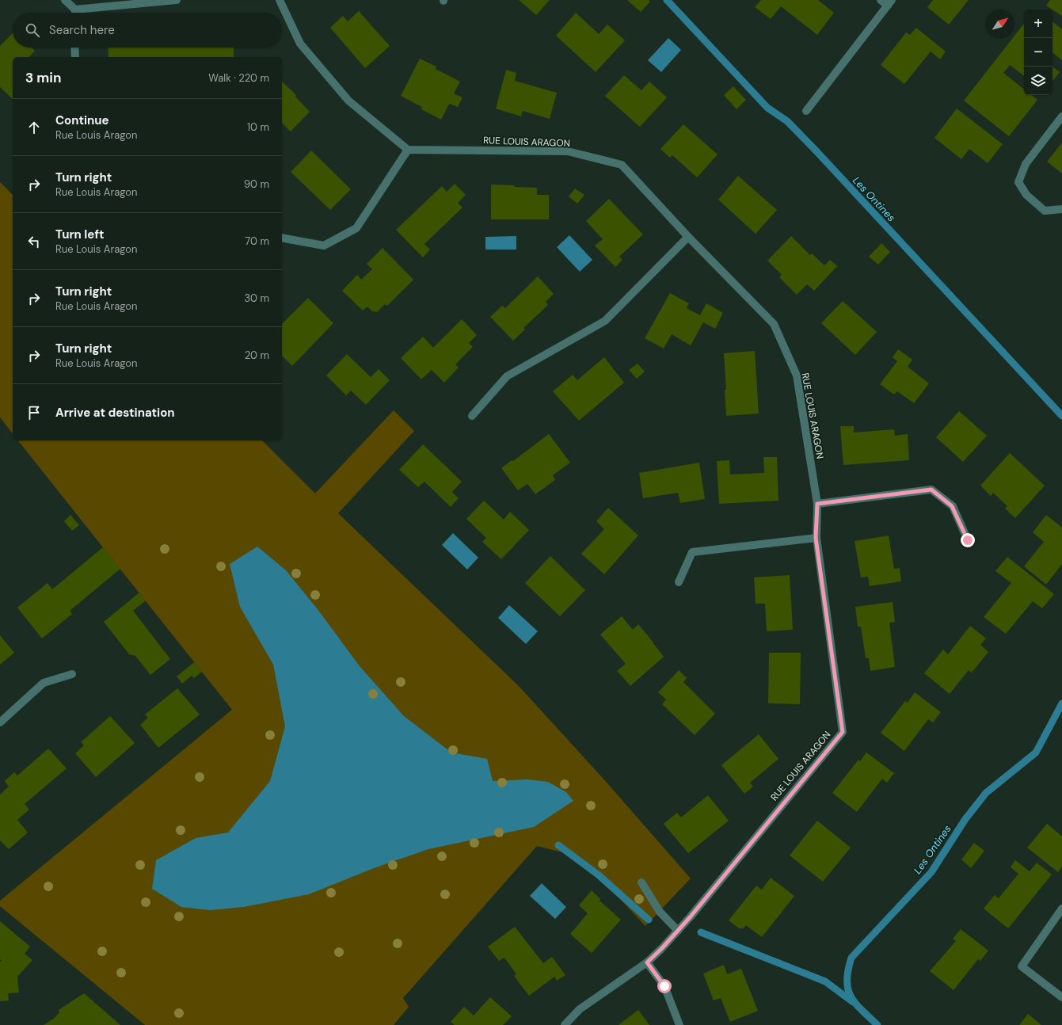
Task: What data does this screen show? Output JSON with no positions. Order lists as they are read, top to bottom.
{
  "streets": {
    "street": ["RUE LOUIS ARAGON"]
  },
  "water": ["Les Ontines"],
  "north": "top right",
  "page": {
    "map_buttons": ["+", "−"],
    "search": "Search here",
    "heading": ["3 min", "Walk · 220 m"],
    "list": [
      ["Continue", "Rue Louis Aragon", "10 m"],
      ["Turn right", "Rue Louis Aragon", "90 m"],
      ["Turn left", "Rue Louis Aragon", "70 m"],
      ["Turn right", "Rue Louis Aragon", "30 m"],
      ["Turn right", "Rue Louis Aragon", "20 m"],
      "Arrive at destination"
    ]
  }
}
